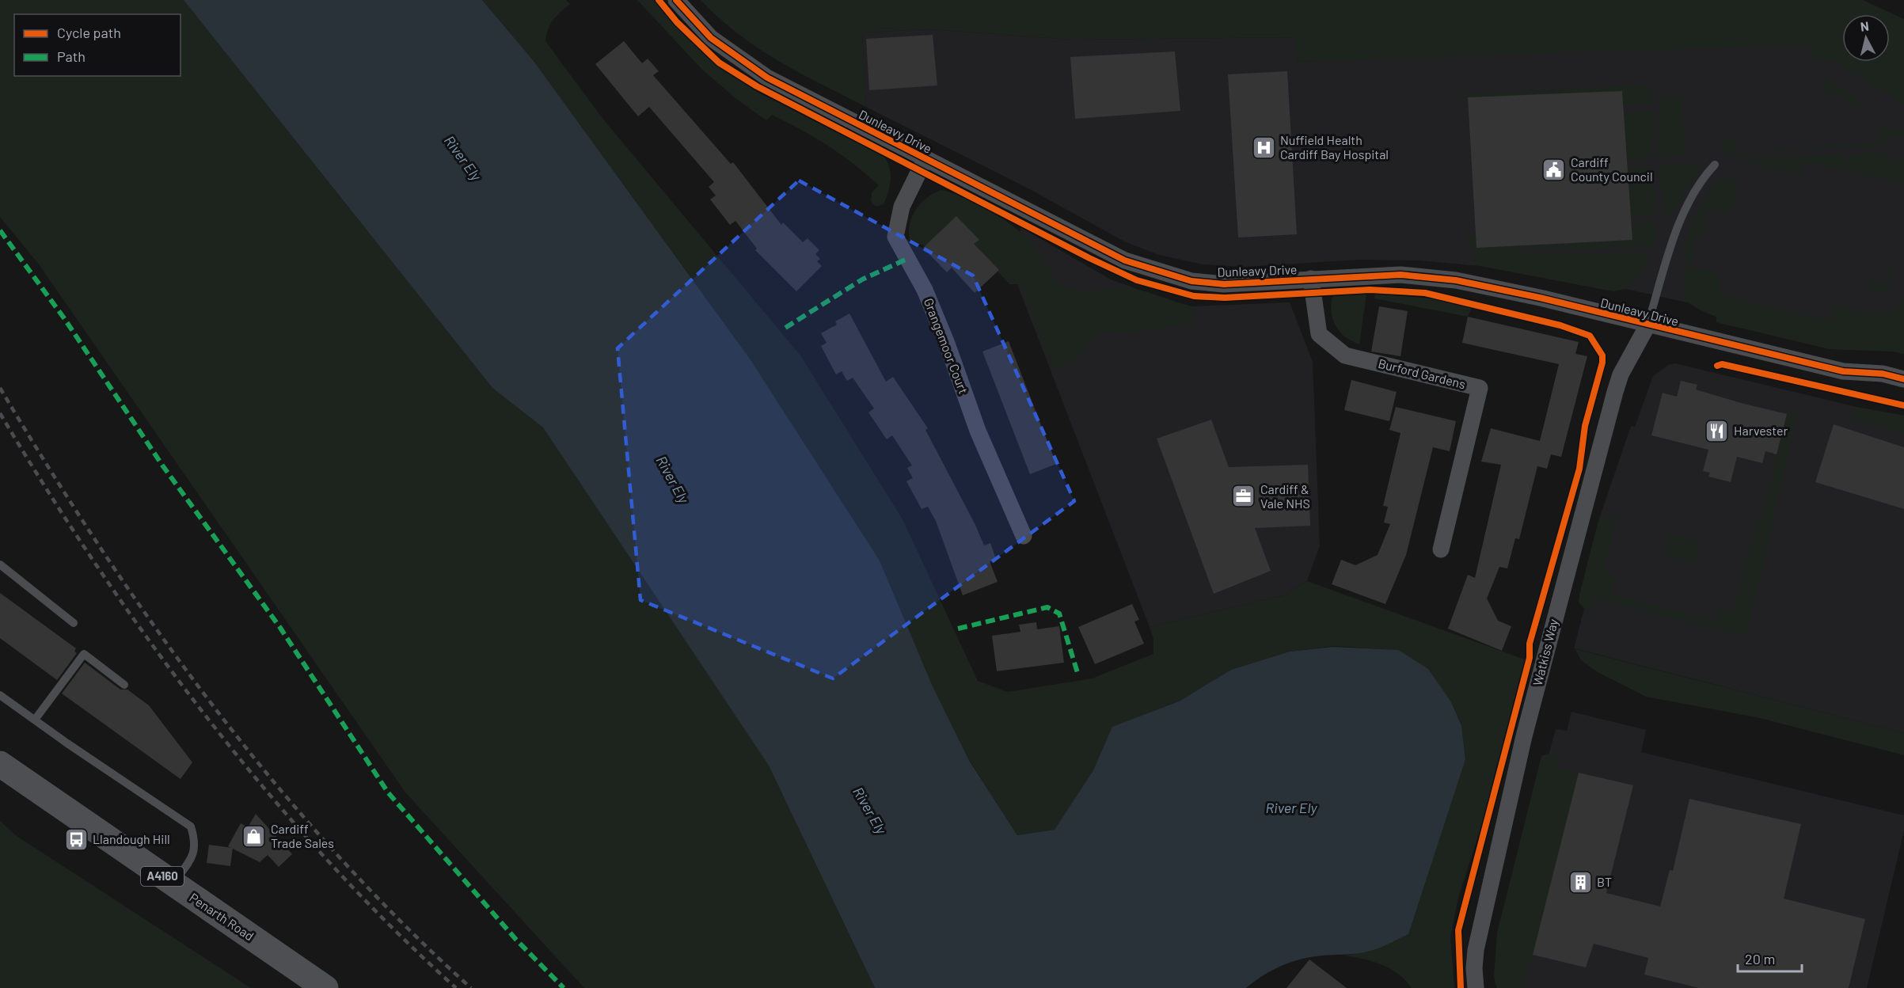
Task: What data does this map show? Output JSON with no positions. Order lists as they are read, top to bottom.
{
  "streets": {
    "main road": ["A4160", "Penarth Road"],
    "street": [
      "Dunleavy Drive",
      "Grangemoor Court",
      "Burford Gardens",
      "Watkiss Way"
    ]
  },
  "crossings": [
    ["Dunleavy Drive", "Grangemoor Court"],
    ["Dunleavy Drive", "Burford Gardens"],
    ["Dunleavy Drive", "Watkiss Way"]
  ],
  "water": ["River Ely"],
  "places": {
    "hospital": ["Nuffield Health Cardiff Bay Hospital"],
    "public building": ["Cardiff County Council"],
    "restaurant": ["Harvester"],
    "office": ["Cardiff & Vale NHS"],
    "shop": ["Cardiff Trade Sales"],
    "bus stop": ["Llandough Hill"],
    "building": ["BT"]
  },
  "legend": ["Cycle path", "Path"],
  "scale_bar": "20 m",
  "north": "top"
}
